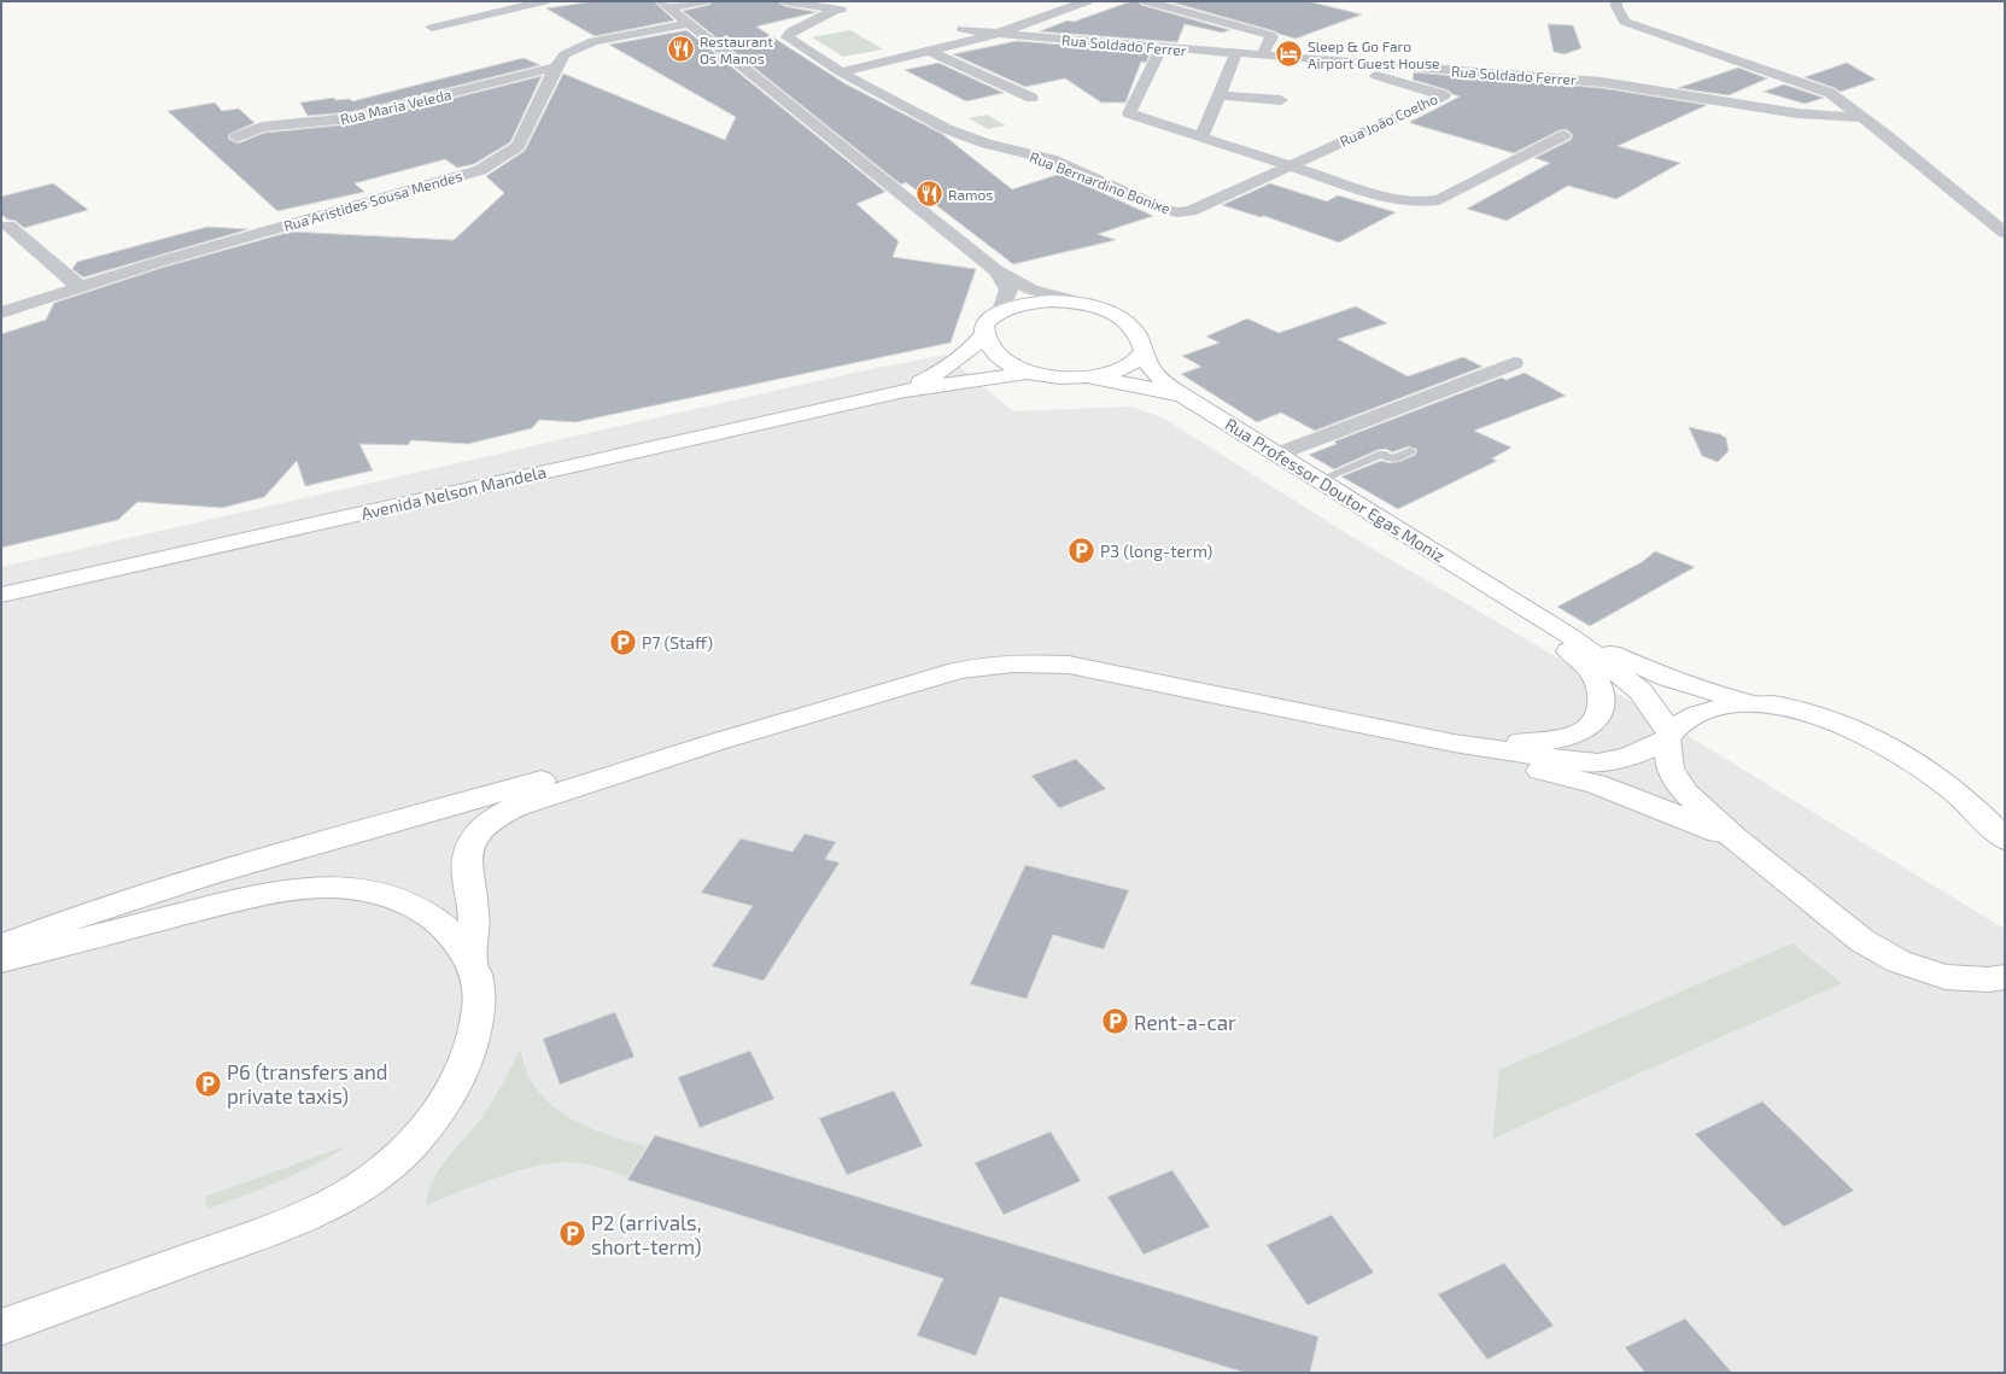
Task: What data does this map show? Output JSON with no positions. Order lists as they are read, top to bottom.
{
  "streets": {
    "street": [
      "Rua Soldado Ferrer",
      "Rua Maria Veleda",
      "Rua João Coelho",
      "Rua Bernardino Bonixe",
      "Rua Aristides Sousa Mendes",
      "Rua Professor Doutor Egas Moniz",
      "Avenida Nelson Mandela"
    ]
  },
  "crossings": [
    ["Rua Soldado Ferrer", "Rua João Coelho"],
    ["Rua Maria Veleda", "Rua Aristides Sousa Mendes"],
    ["Rua João Coelho", "Rua Bernardino Bonixe"]
  ],
  "places": {
    "restaurant": ["Restaurant Os Manos", "Ramos"],
    "hotel": ["Sleep & Go Faro Airport Guest House"],
    "parking": [
      "P3 (long-term)",
      "P7 (Staff)",
      "Rent-a-car",
      "P6 (transfers and private taxis)",
      "P2 (arrivals, short-term)"
    ]
  }
}
